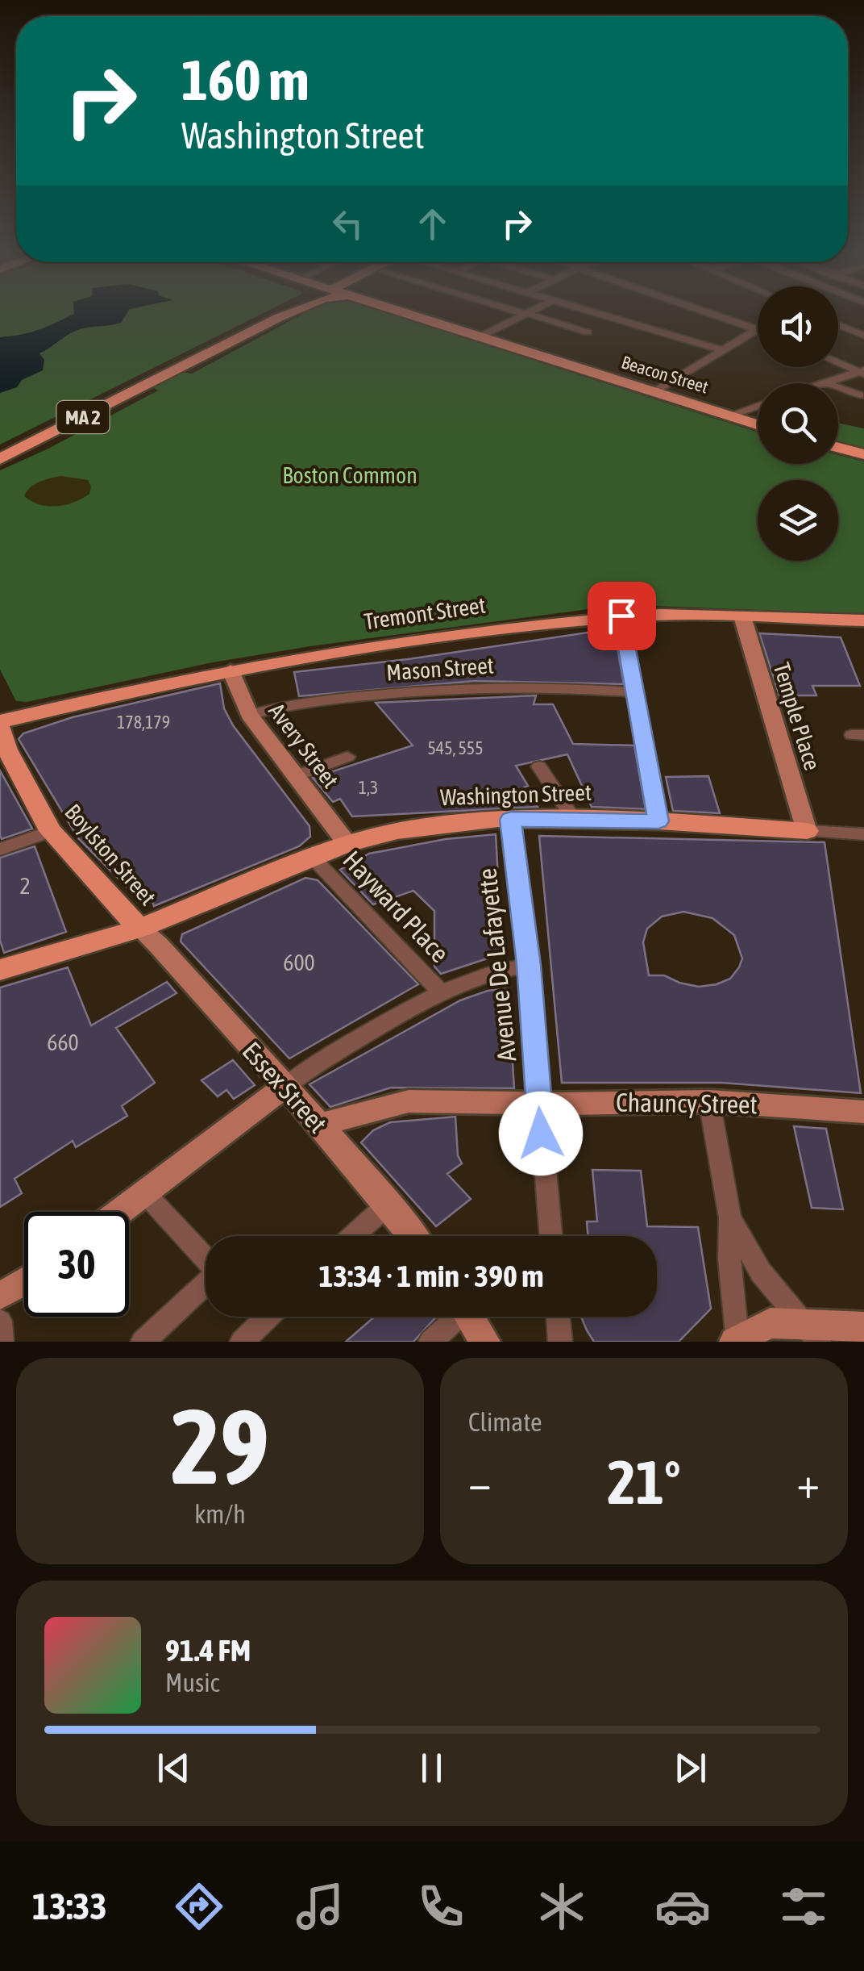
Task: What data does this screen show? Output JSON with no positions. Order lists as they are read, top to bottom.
{
  "streets": {
    "main road": [
      "Beacon Street",
      "MA 2",
      "Tremont Street",
      "Temple Place",
      "Avery Street",
      "Washington Street",
      "Boylston Street",
      "Essex Street",
      "Chauncy Street"
    ],
    "street": ["Mason Street", "Hayward Place", "Avenue De Lafayette"]
  },
  "crossings": [
    ["Tremont Street", "Temple Place"],
    ["Tremont Street", "Avery Street"],
    ["Mason Street", "Avery Street"],
    ["Temple Place", "Washington Street"],
    ["Avery Street", "Washington Street"],
    ["Washington Street", "Boylston Street"],
    ["Washington Street", "Hayward Place"],
    ["Washington Street", "Avenue De Lafayette"],
    ["Washington Street", "Essex Street"],
    ["Boylston Street", "Essex Street"],
    ["Avenue De Lafayette", "Chauncy Street"],
    ["Essex Street", "Chauncy Street"]
  ],
  "parks": ["Boston Common"],
  "house_numbers": [
    "178,179",
    "545, 555",
    "1,3",
    "2",
    "600",
    "660"
  ],
  "page": {
    "turn": ["160 m", "Washington Street"],
    "limit": "30",
    "trip": "13:34 · 1 min · 390 m",
    "tile": [
      ["29", "km/h"],
      "Climate"
    ],
    "heat": ["−", "21°", "+"],
    "song": ["91.4 FM", "Music"],
    "tabs": "13:33"
  }
}
